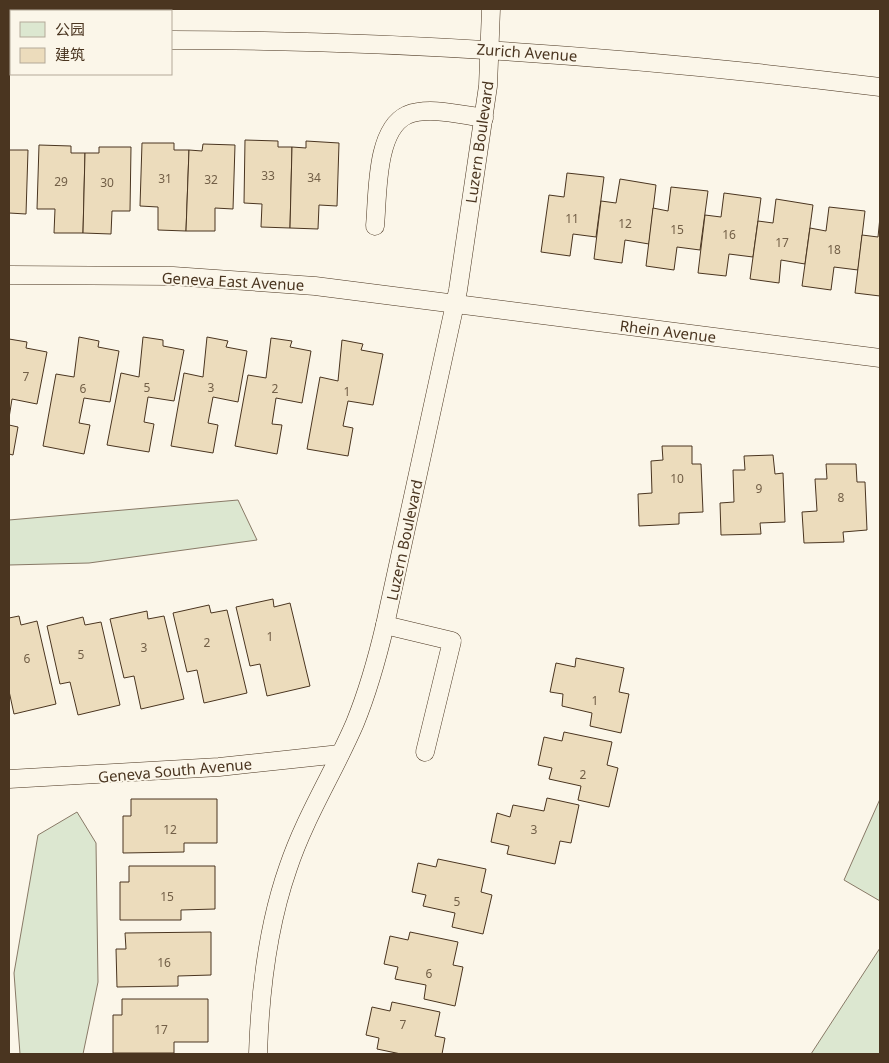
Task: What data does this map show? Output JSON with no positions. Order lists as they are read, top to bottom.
{
  "streets": {
    "lane": [
      "Zurich Avenue",
      "Luzern Boulevard",
      "Geneva East Avenue",
      "Rhein Avenue",
      "Geneva South Avenue"
    ]
  },
  "crossings": [
    ["Zurich Avenue", "Luzern Boulevard"],
    ["Luzern Boulevard", "Geneva East Avenue"],
    ["Luzern Boulevard", "Rhein Avenue"],
    ["Luzern Boulevard", "Geneva South Avenue"],
    ["Geneva East Avenue", "Rhein Avenue"]
  ],
  "house_numbers": [
    "33",
    "34",
    "31",
    "32",
    "29",
    "30",
    "11",
    "12",
    "15",
    "16",
    "17",
    "18",
    "7",
    "5",
    "3",
    "6",
    "2",
    "1",
    "10",
    "9",
    "8",
    "1",
    "2",
    "3",
    "5",
    "6",
    "1",
    "2",
    "12",
    "3",
    "15",
    "5",
    "16",
    "6",
    "7",
    "17"
  ],
  "legend": ["公园", "建筑"]
}
